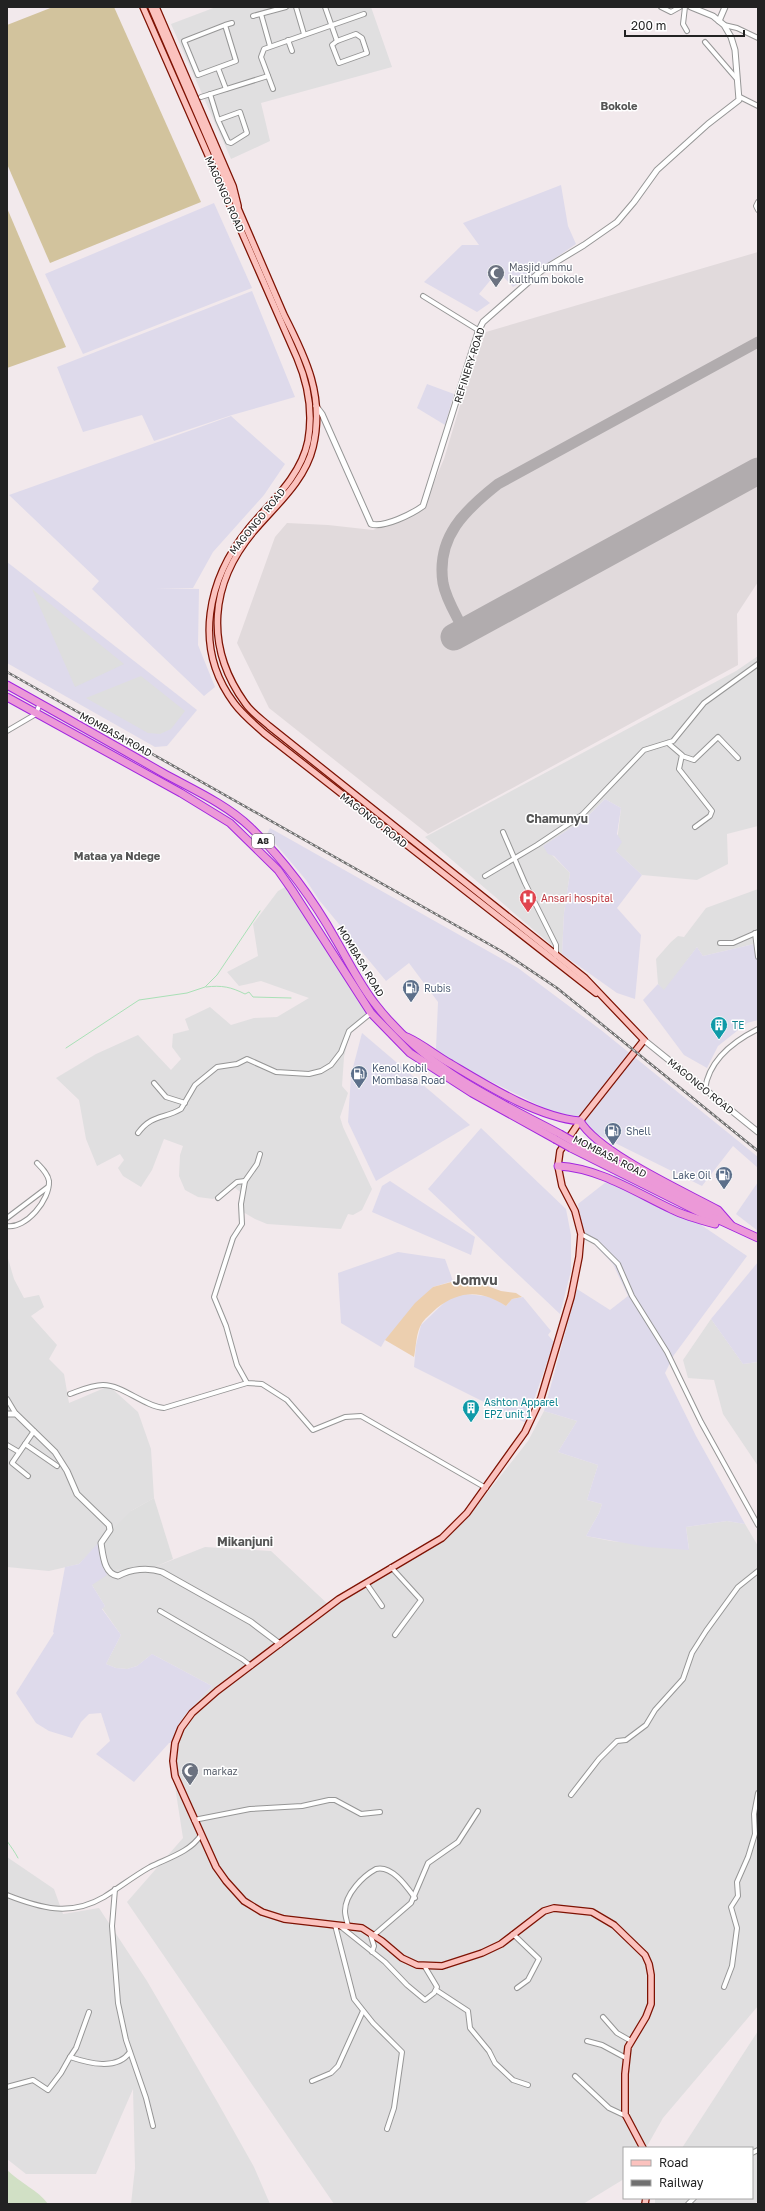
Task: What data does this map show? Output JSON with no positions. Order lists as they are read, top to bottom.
{
  "streets": {
    "highway": ["MOMBASA ROAD", "A8"],
    "main road": ["MAGONGO ROAD"],
    "street": ["REFINERY ROAD"]
  },
  "crossings": [
    ["MAGONGO ROAD", "REFINERY ROAD"]
  ],
  "districts": [
    "Bokole",
    "Chamunyu",
    "Mataa ya Ndege",
    "Jomvu",
    "Mikanjuni"
  ],
  "places": {
    "mosque": ["Masjid ummu kulthum bokole", "markaz"],
    "hospital": ["Ansari hospital"],
    "fuel station": [
      "Rubis",
      "Kenol Kobil Mombasa Road",
      "Shell",
      "Lake Oil"
    ],
    "building": ["TE", "Ashton Apparel EPZ unit 1"]
  },
  "legend": ["Road", "Railway"],
  "scale_bar": "200 m"
}
